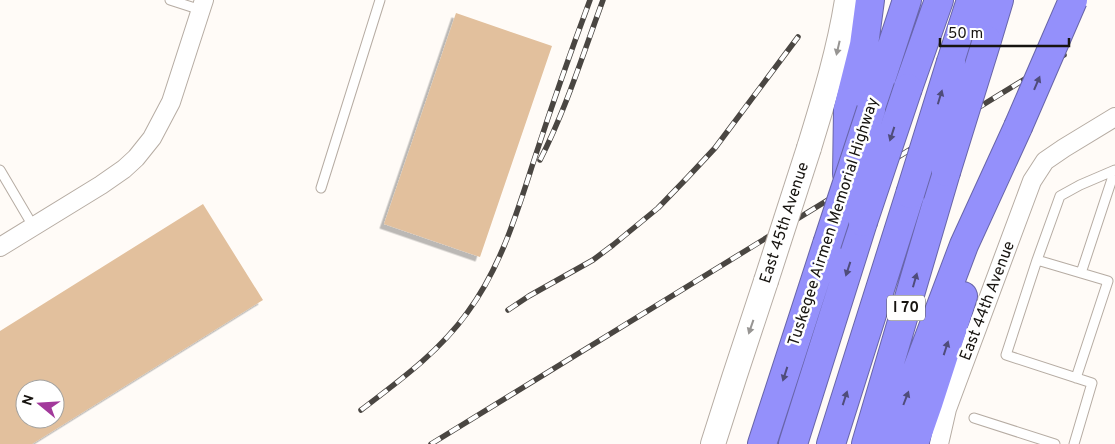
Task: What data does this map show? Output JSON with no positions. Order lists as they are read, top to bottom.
{
  "streets": {
    "highway": ["Tuskegee Airmen Memorial Highway", "I 70"],
    "main road": ["East 45th Avenue"],
    "street": ["East 44th Avenue"]
  },
  "one_way": ["East 45th Avenue"],
  "scale_bar": "50 m",
  "north": "left"
}
